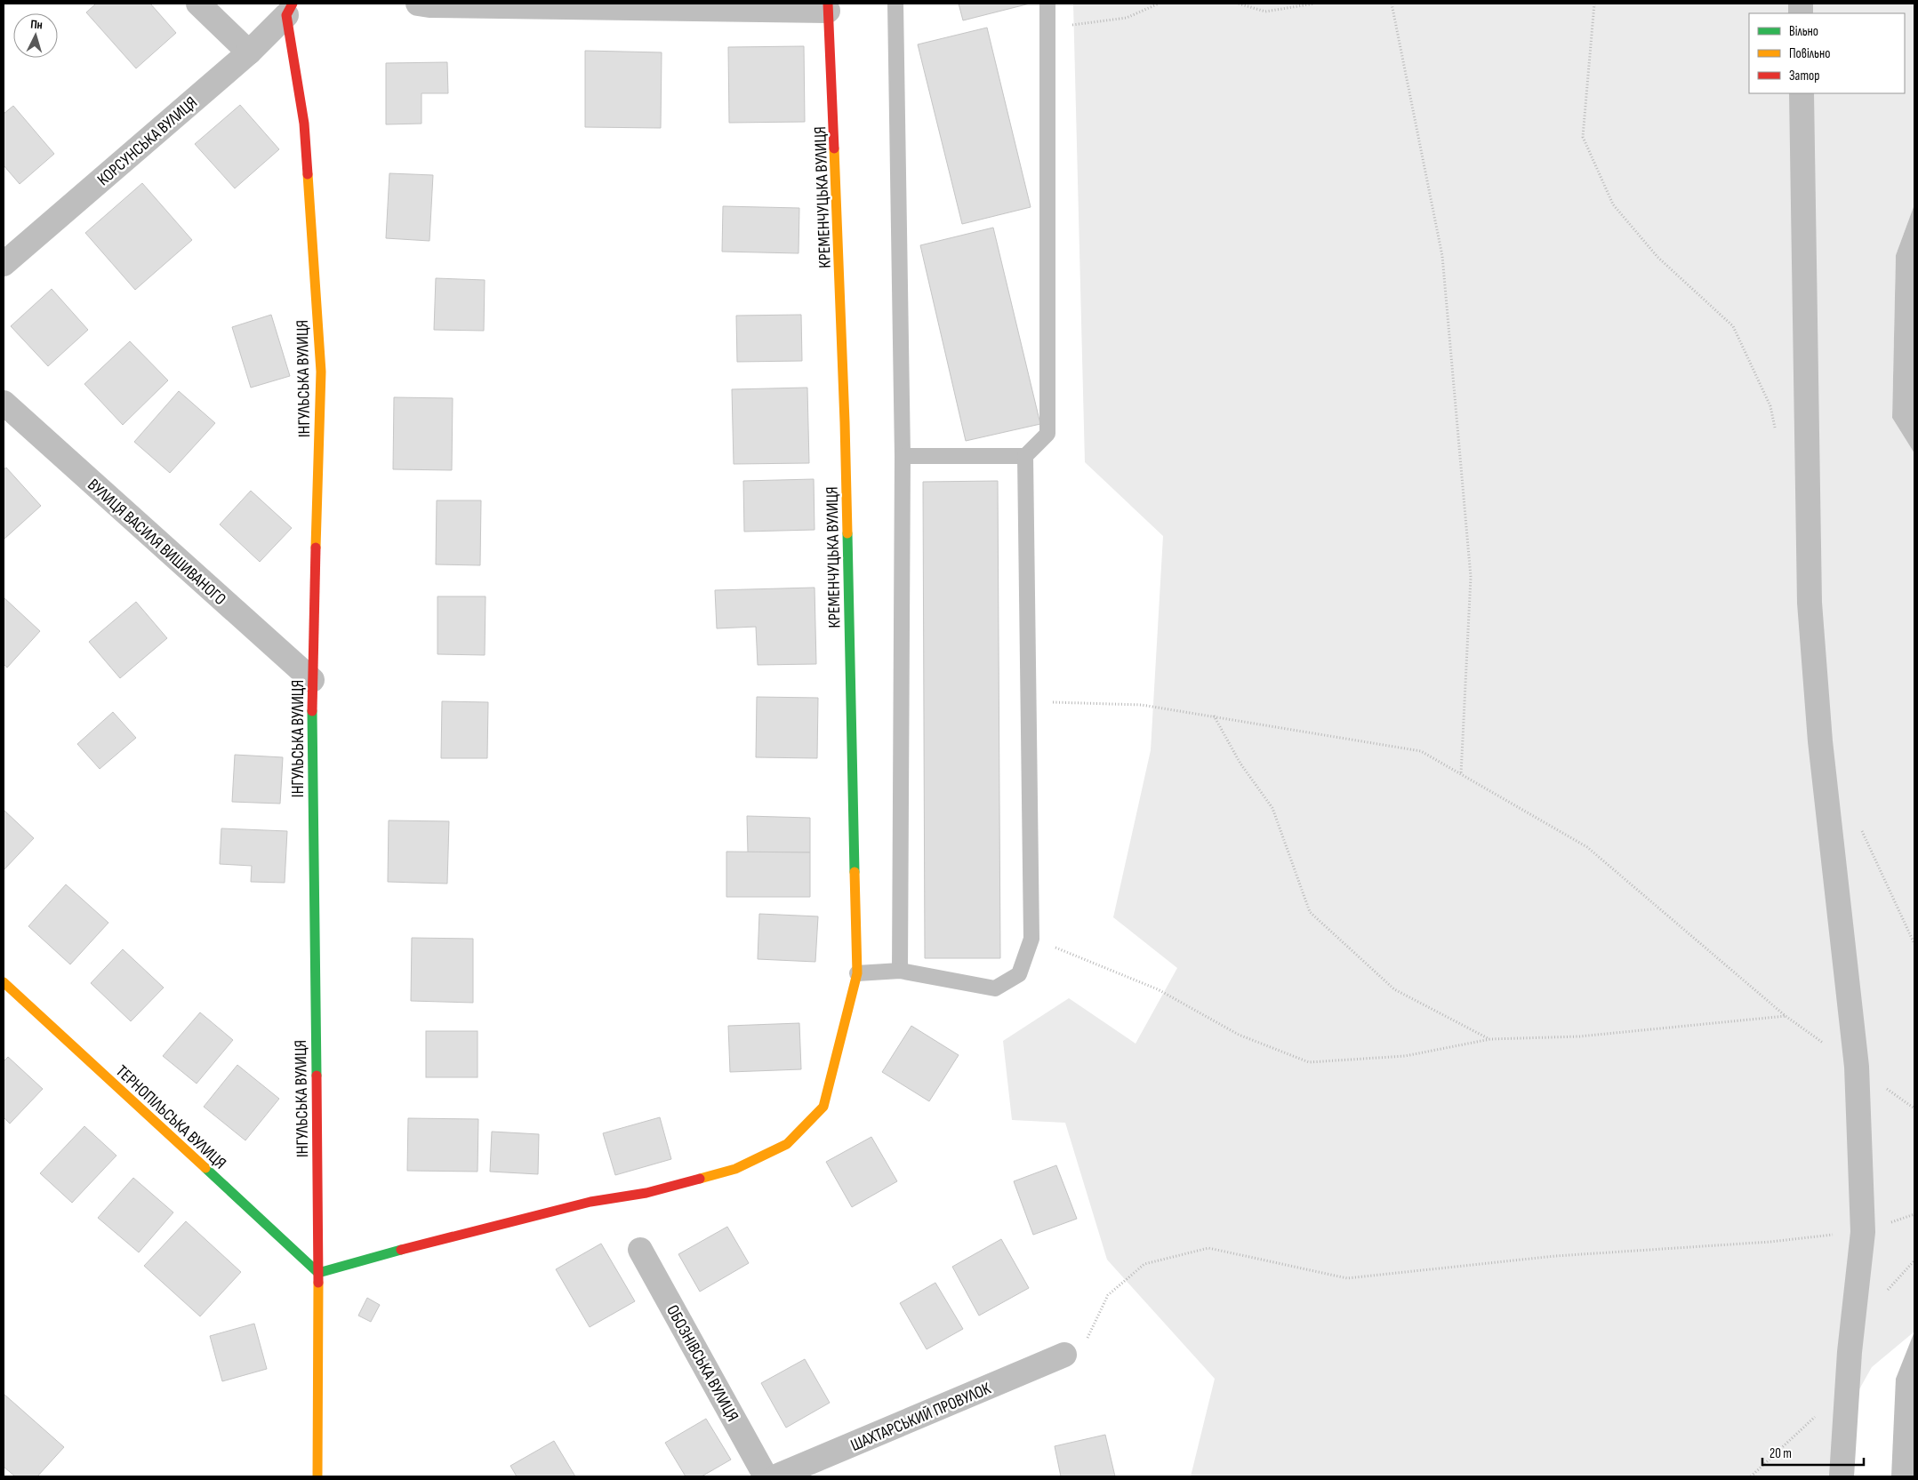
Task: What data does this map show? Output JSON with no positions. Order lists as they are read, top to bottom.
{
  "streets": {
    "street": [
      "КОРСУНСЬКА ВУЛИЦЯ",
      "КРЕМЕНЧУЦЬКА ВУЛИЦЯ",
      "ІНГУЛЬСЬКА ВУЛИЦЯ",
      "ВУЛИЦЯ ВАСИЛЯ ВИШИВАНОГО",
      "ТЕРНОПІЛЬСЬКА ВУЛИЦЯ",
      "ОБОЗНІВСЬКА ВУЛИЦЯ",
      "ШАХТАРСЬКИЙ ПРОВУЛОК"
    ]
  },
  "crossings": [
    ["КОРСУНСЬКА ВУЛИЦЯ", "ІНГУЛЬСЬКА ВУЛИЦЯ"],
    ["КРЕМЕНЧУЦЬКА ВУЛИЦЯ", "ІНГУЛЬСЬКА ВУЛИЦЯ"],
    ["КРЕМЕНЧУЦЬКА ВУЛИЦЯ", "ТЕРНОПІЛЬСЬКА ВУЛИЦЯ"],
    ["ІНГУЛЬСЬКА ВУЛИЦЯ", "ВУЛИЦЯ ВАСИЛЯ ВИШИВАНОГО"],
    ["ІНГУЛЬСЬКА ВУЛИЦЯ", "ТЕРНОПІЛЬСЬКА ВУЛИЦЯ"]
  ],
  "legend": ["Вільно", "Повільно", "Затор"],
  "scale_bar": "20 m",
  "north": "top"
}
